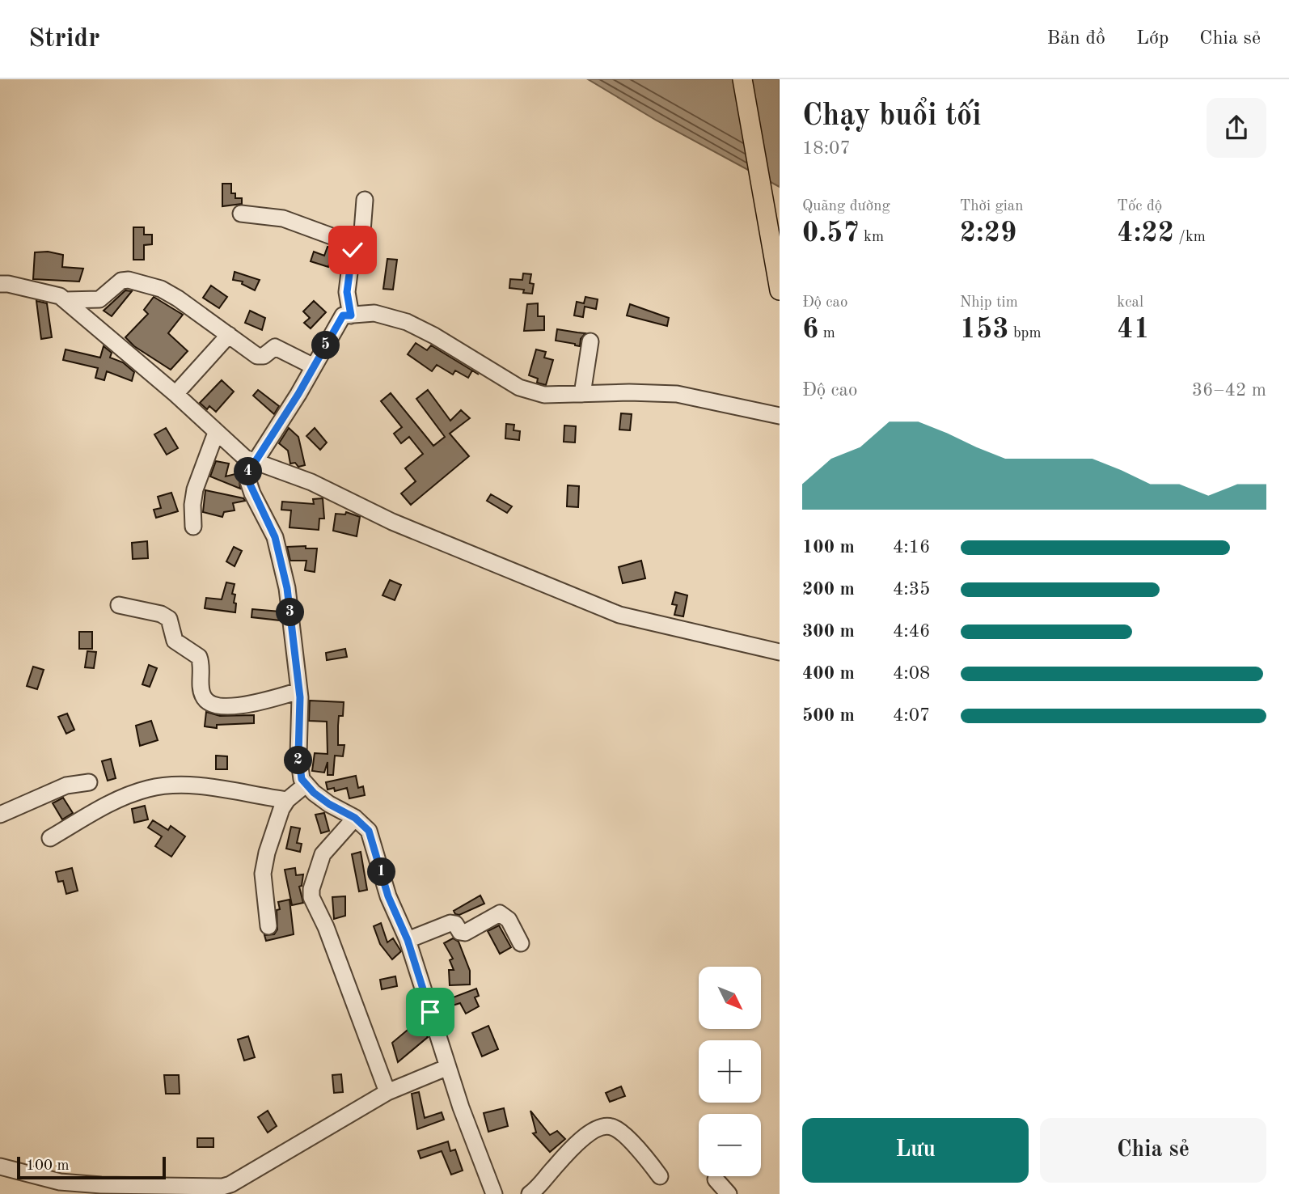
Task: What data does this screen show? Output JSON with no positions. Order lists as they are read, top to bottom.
{
  "scale_bar": "100 m",
  "north": "bottom right",
  "page": {
    "header": "Stridr",
    "nav": ["Bản đồ", "Lớp", "Chia sẻ"],
    "heading": ["Chạy buổi tối", "18:07"],
    "stats": [
      ["Quãng đường", "0.57 km"],
      ["Thời gian", "2:29"],
      ["Tốc độ", "4:22 /km"],
      ["Độ cao", "6 m"],
      ["Nhịp tim", "153 bpm"],
      ["kcal", "41"]
    ],
    "pins": [
      "5",
      "4",
      "3",
      "2",
      "1"
    ],
    "chart": ["Độ cao", "36–42 m"],
    "list": [
      {
        "name": "100 m",
        "note": "4:16"
      },
      {
        "name": "200 m",
        "note": "4:35"
      },
      {
        "name": "300 m",
        "note": "4:46"
      },
      {
        "name": "400 m",
        "note": "4:08"
      },
      {
        "name": "500 m",
        "note": "4:07"
      }
    ],
    "map_buttons": ["+", "−"],
    "buttons": ["Lưu", "Chia sẻ"],
    "scale": "100 m"
  }
}
